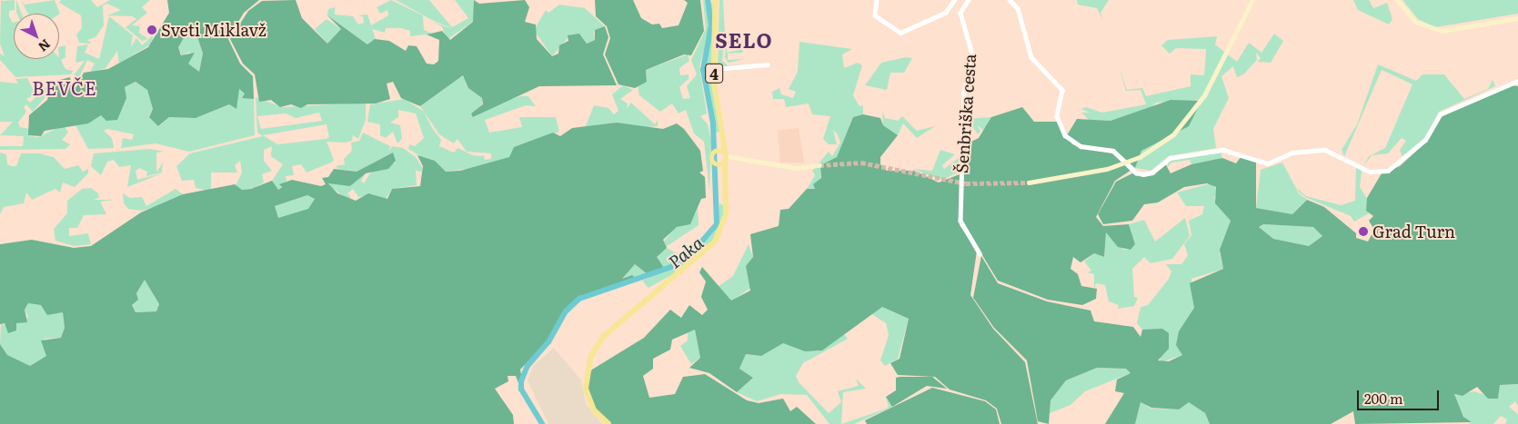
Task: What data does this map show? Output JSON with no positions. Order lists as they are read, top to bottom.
{
  "streets": {
    "main road": ["4"],
    "street": ["Šenbriška cesta"]
  },
  "districts": ["SELO", "BEVČE"],
  "water": ["Paka"],
  "places": ["Sveti Miklavž", "Grad Turn"],
  "scale_bar": "200 m",
  "north": "bottom right"
}
